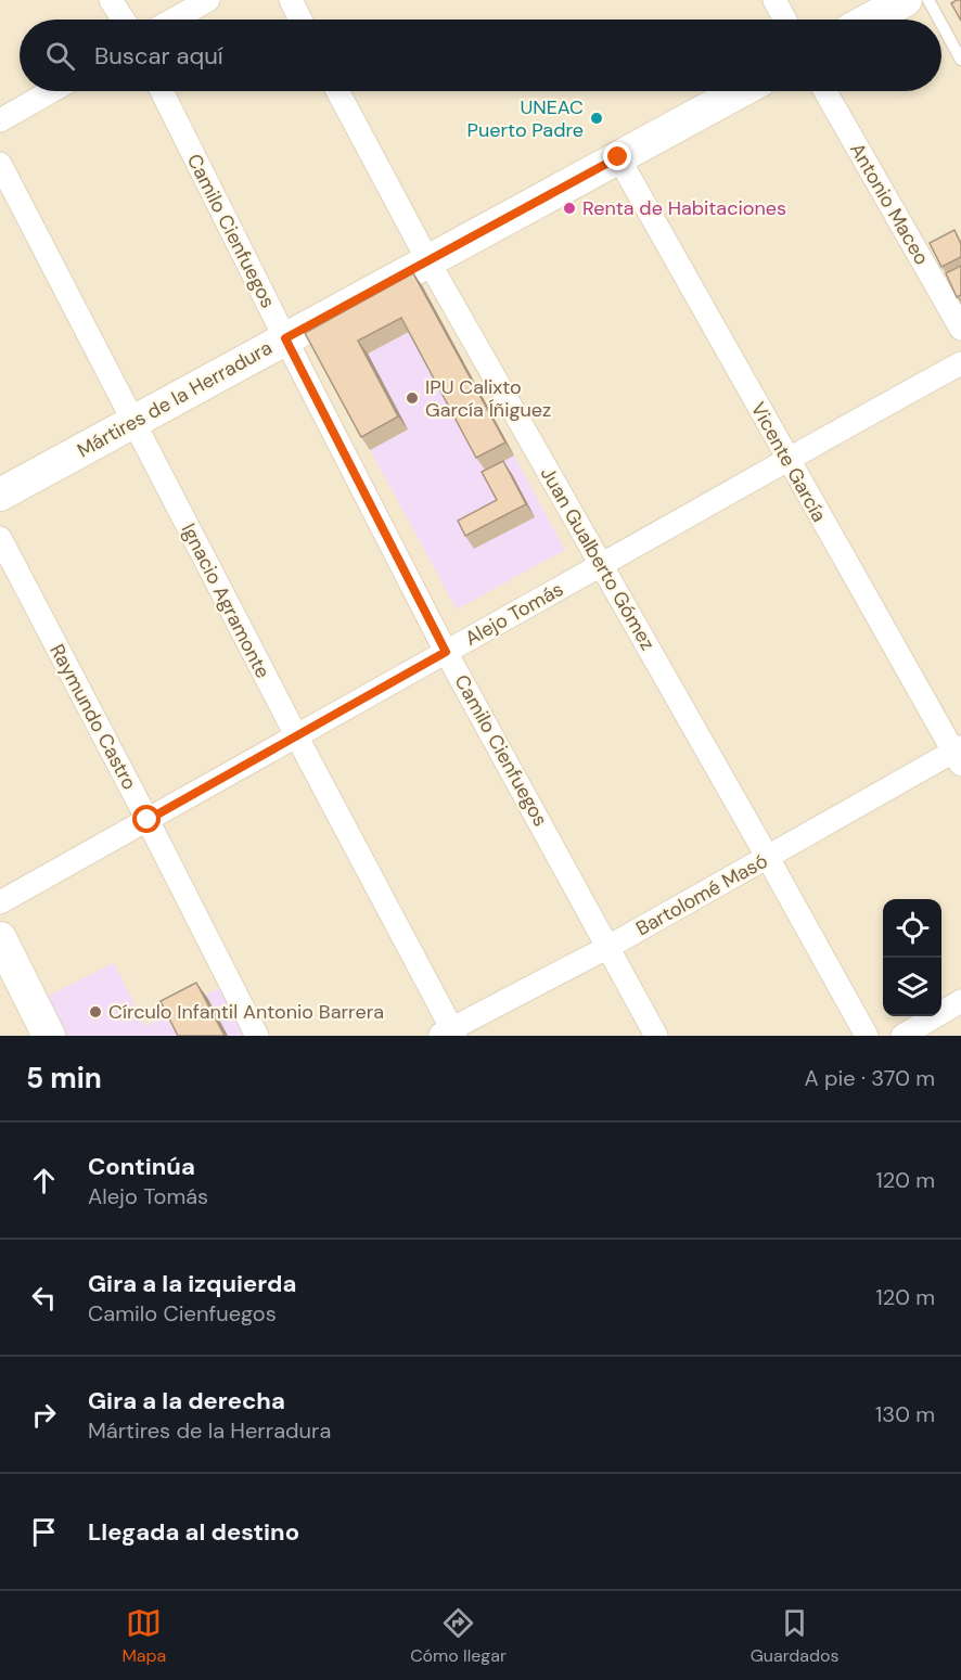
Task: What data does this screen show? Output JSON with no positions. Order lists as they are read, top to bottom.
{
  "streets": {
    "street": [
      "Antonio Maceo",
      "Camilo Cienfuegos",
      "Mártires de la Herradura",
      "Vicente García",
      "Juan Gualberto Gómez",
      "Ignacio Agramonte",
      "Alejo Tomás",
      "Raymundo Castro",
      "Bartolomé Masó"
    ]
  },
  "crossings": [
    ["Camilo Cienfuegos", "Mártires de la Herradura"],
    ["Camilo Cienfuegos", "Alejo Tomás"],
    ["Camilo Cienfuegos", "Bartolomé Masó"],
    ["Mártires de la Herradura", "Vicente García"],
    ["Mártires de la Herradura", "Juan Gualberto Gómez"],
    ["Mártires de la Herradura", "Ignacio Agramonte"],
    ["Vicente García", "Alejo Tomás"],
    ["Vicente García", "Bartolomé Masó"],
    ["Juan Gualberto Gómez", "Alejo Tomás"],
    ["Juan Gualberto Gómez", "Bartolomé Masó"],
    ["Ignacio Agramonte", "Alejo Tomás"],
    ["Ignacio Agramonte", "Bartolomé Masó"],
    ["Alejo Tomás", "Raymundo Castro"]
  ],
  "places": [
    "UNEAC Puerto Padre",
    "Renta de Habitaciones",
    "IPU Calixto García Íñiguez",
    "Círculo Infantil Antonio Barrera"
  ],
  "page": {
    "search": "Buscar aquí",
    "heading": ["5 min", "A pie · 370 m"],
    "list": [
      ["Continúa", "Alejo Tomás", "120 m"],
      ["Gira a la izquierda", "Camilo Cienfuegos", "120 m"],
      ["Gira a la derecha", "Mártires de la Herradura", "130 m"],
      "Llegada al destino"
    ],
    "nav": ["Mapa", "Cómo llegar", "Guardados"]
  }
}
